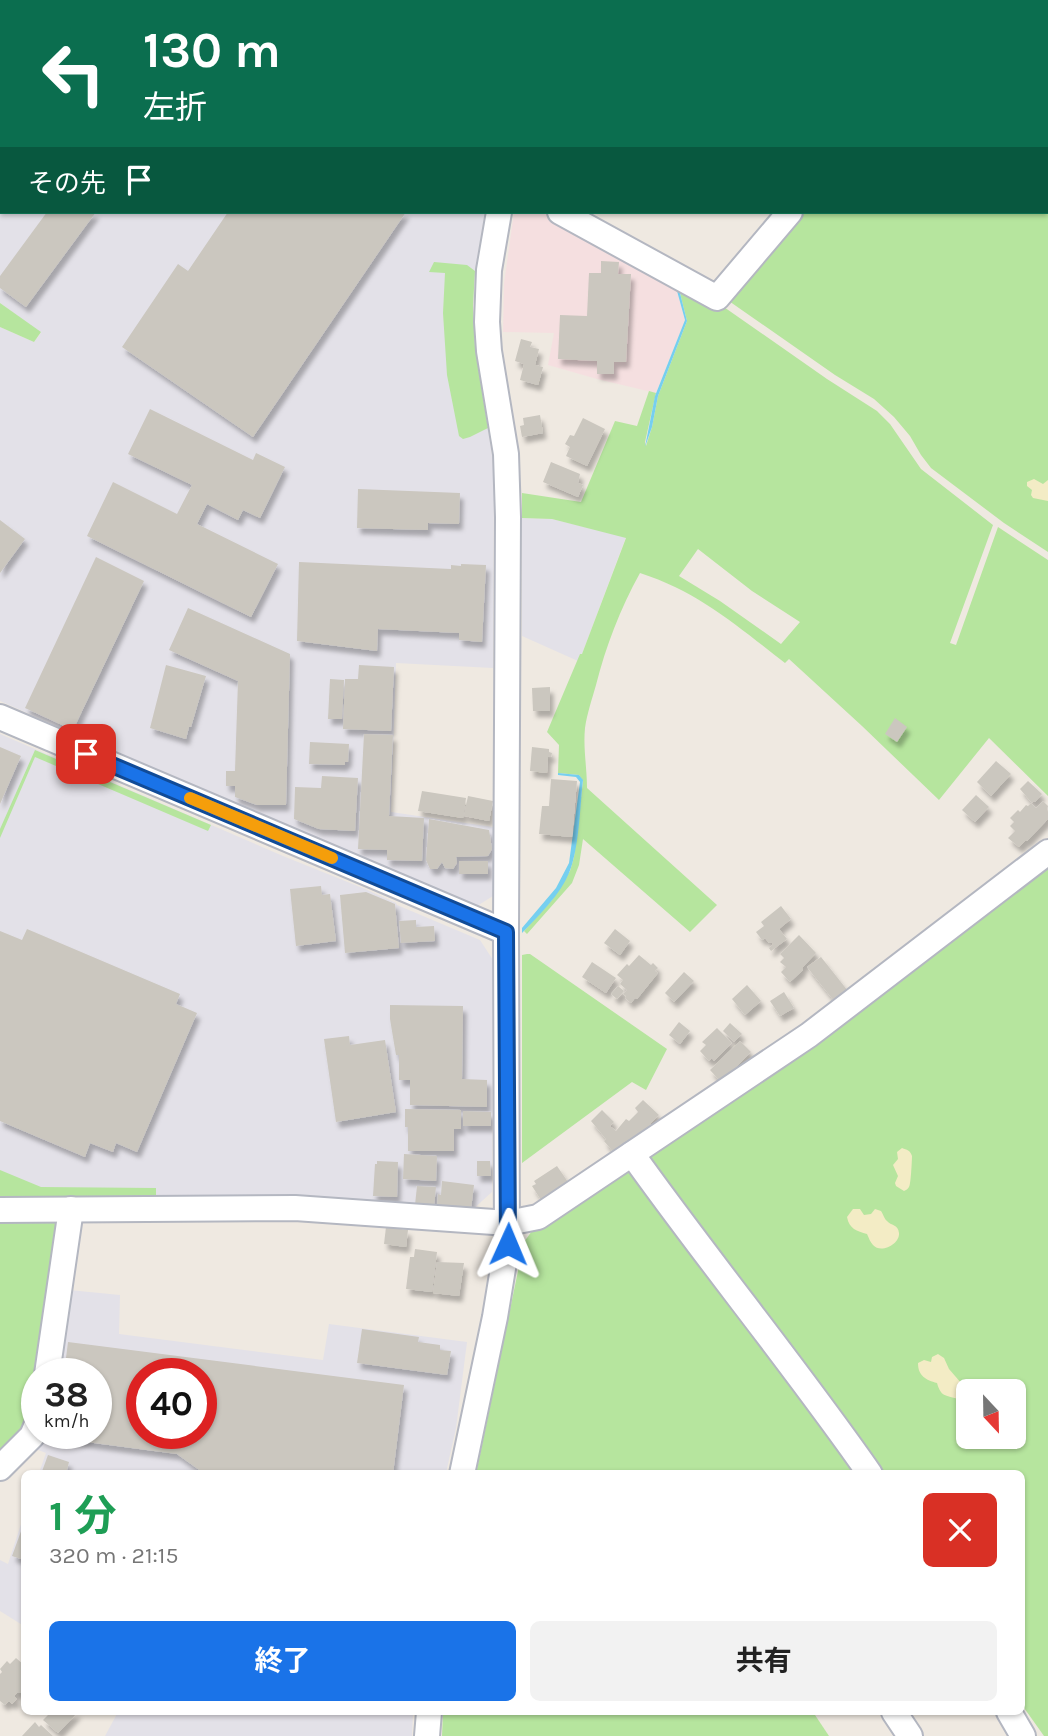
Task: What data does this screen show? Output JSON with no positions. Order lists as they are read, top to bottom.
{
  "north": "bottom",
  "page": {
    "turn": ["130 m", "左折"],
    "then": "その先",
    "speed": "38 km/h",
    "limit": "40",
    "heading": ["1 分", "320 m · 21:15"],
    "buttons": ["終了", "共有"]
  }
}
